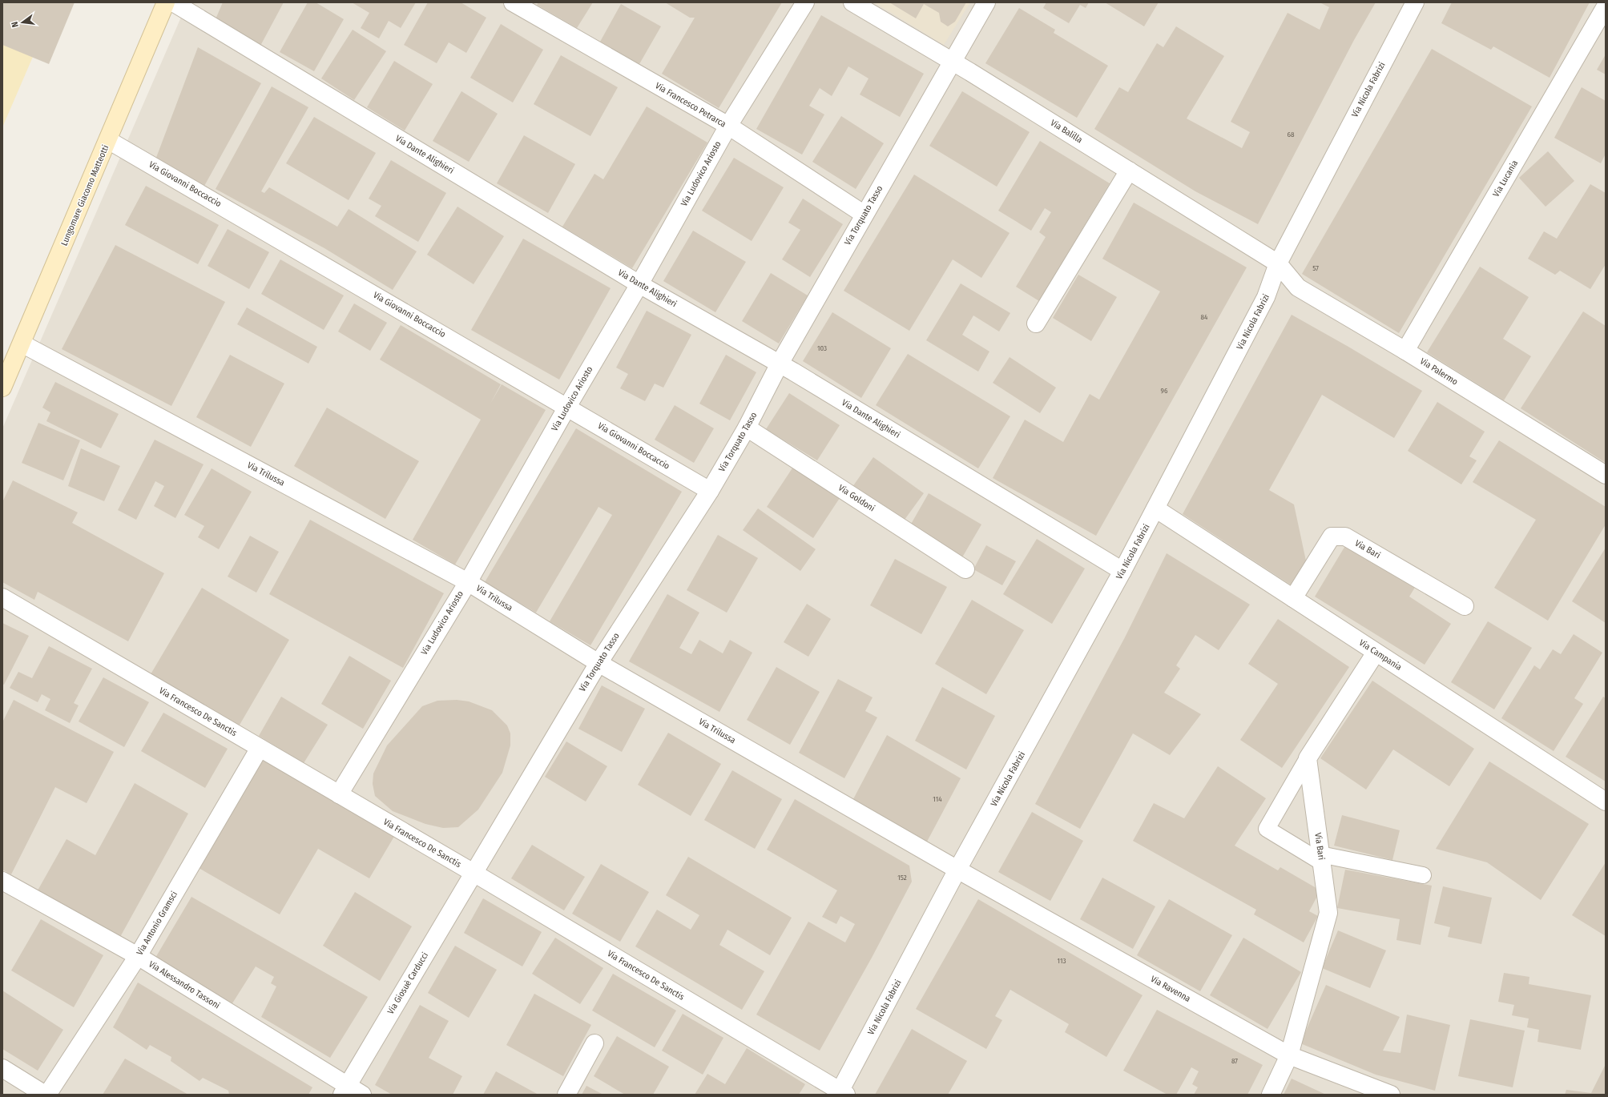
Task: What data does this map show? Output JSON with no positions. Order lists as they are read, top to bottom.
{
  "streets": {
    "street": [
      "Via Nicola Fabrizi",
      "Via Francesco Petrarca",
      "Via Balilla",
      "Via Dante Alighieri",
      "Via Ludovico Ariosto",
      "Via Lucania",
      "Via Giovanni Boccaccio",
      "Lungomare Giacomo Matteotti",
      "Via Torquato Tasso",
      "Via Palermo",
      "Via Trilussa",
      "Via Goldoni",
      "Via Bari",
      "Via Campania",
      "Via Francesco De Sanctis",
      "Via Antonio Gramsci",
      "Via Giosuè Carducci",
      "Via Alessandro Tassoni",
      "Via Ravenna"
    ]
  },
  "crossings": [
    ["Via Nicola Fabrizi", "Via Balilla"],
    ["Via Nicola Fabrizi", "Via Dante Alighieri"],
    ["Via Nicola Fabrizi", "Via Palermo"],
    ["Via Nicola Fabrizi", "Via Trilussa"],
    ["Via Nicola Fabrizi", "Via Campania"],
    ["Via Nicola Fabrizi", "Via Francesco De Sanctis"],
    ["Via Nicola Fabrizi", "Via Ravenna"],
    ["Via Francesco Petrarca", "Via Ludovico Ariosto"],
    ["Via Francesco Petrarca", "Via Torquato Tasso"],
    ["Via Balilla", "Via Torquato Tasso"],
    ["Via Balilla", "Via Palermo"],
    ["Via Dante Alighieri", "Via Ludovico Ariosto"],
    ["Via Dante Alighieri", "Via Torquato Tasso"],
    ["Via Ludovico Ariosto", "Via Giovanni Boccaccio"],
    ["Via Ludovico Ariosto", "Via Trilussa"],
    ["Via Ludovico Ariosto", "Via Francesco De Sanctis"],
    ["Via Lucania", "Via Palermo"],
    ["Via Giovanni Boccaccio", "Lungomare Giacomo Matteotti"],
    ["Via Giovanni Boccaccio", "Via Torquato Tasso"],
    ["Lungomare Giacomo Matteotti", "Via Trilussa"],
    ["Via Torquato Tasso", "Via Trilussa"],
    ["Via Torquato Tasso", "Via Goldoni"],
    ["Via Torquato Tasso", "Via Francesco De Sanctis"],
    ["Via Torquato Tasso", "Via Giosuè Carducci"],
    ["Via Trilussa", "Via Ravenna"],
    ["Via Bari", "Via Campania"],
    ["Via Bari", "Via Ravenna"],
    ["Via Francesco De Sanctis", "Via Antonio Gramsci"],
    ["Via Francesco De Sanctis", "Via Giosuè Carducci"],
    ["Via Antonio Gramsci", "Via Alessandro Tassoni"],
    ["Via Giosuè Carducci", "Via Alessandro Tassoni"]
  ],
  "house_numbers": [
    "68",
    "57",
    "84",
    "103",
    "96",
    "114",
    "152",
    "113",
    "87"
  ],
  "north": "left"
}
